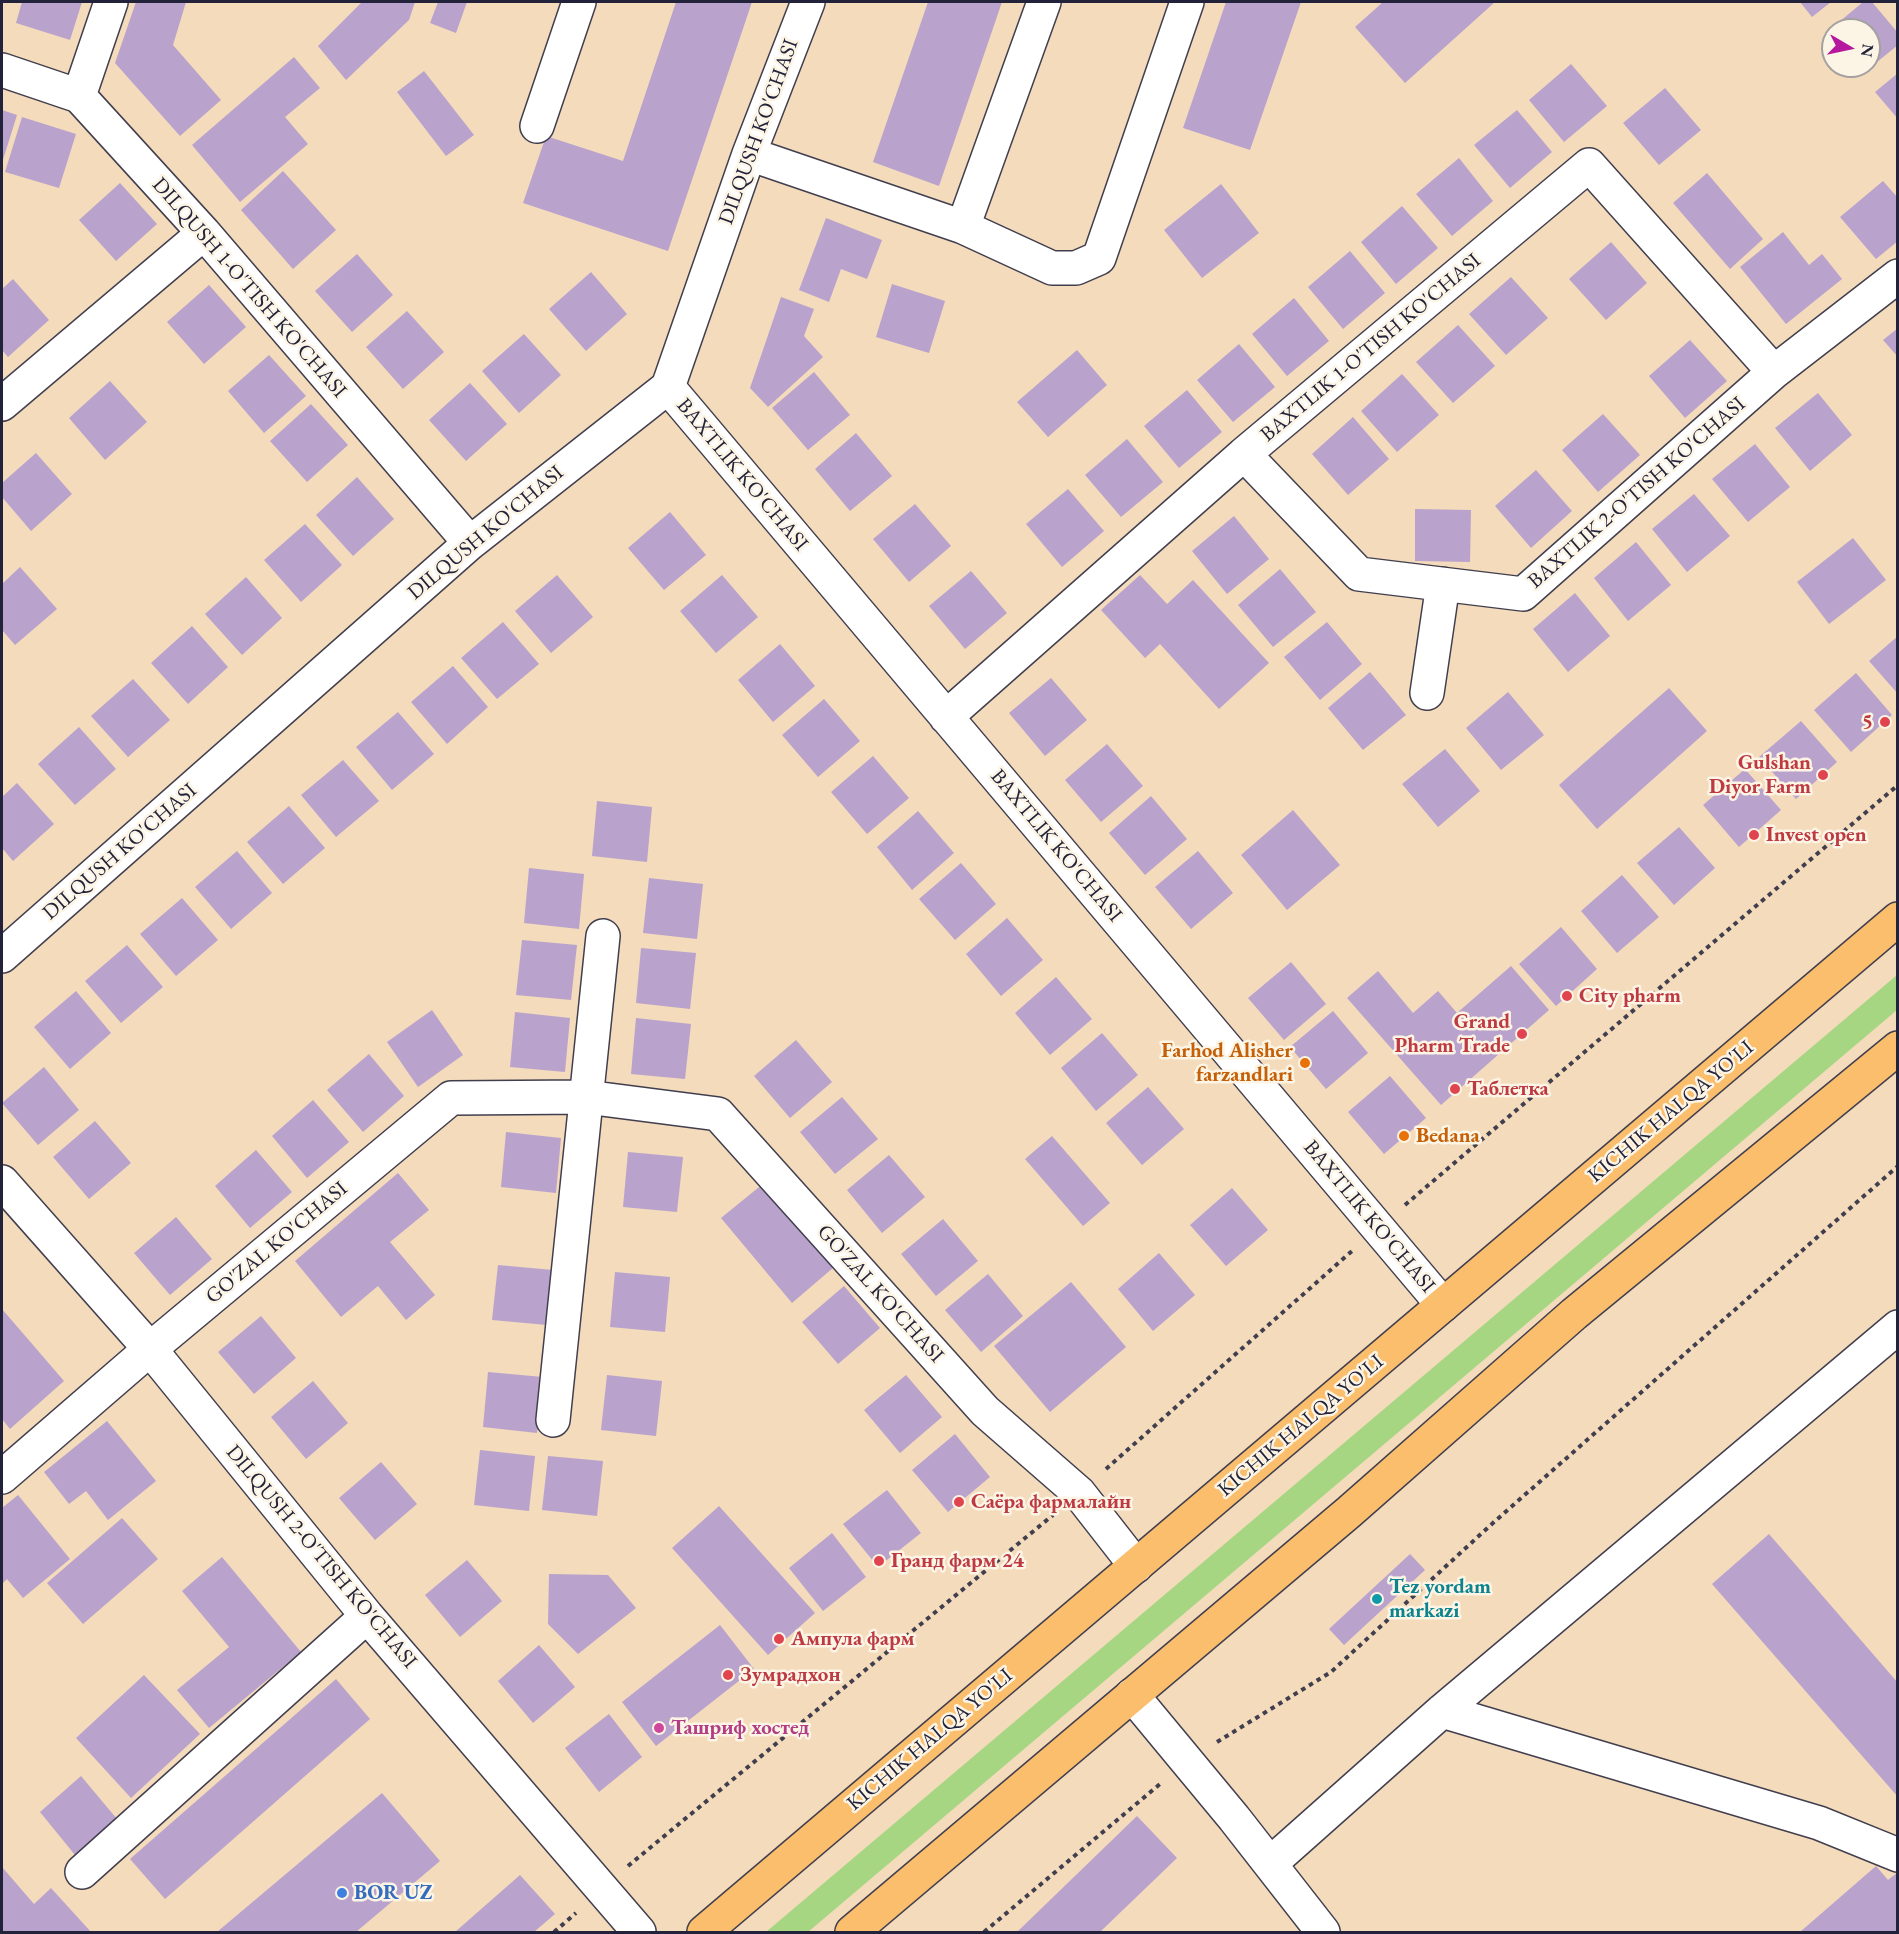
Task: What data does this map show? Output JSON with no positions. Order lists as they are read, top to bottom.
{
  "streets": {
    "highway": ["KICHIK HALQA YO'LI"],
    "street": [
      "DILQUSH KO'CHASI",
      "DILQUSH 1-O'TISH KO'CHASI",
      "BAXTLIK 1-O'TISH KO'CHASI",
      "BAXTLIK KO'CHASI",
      "BAXTLIK 2-O'TISH KO'CHASI",
      "GO'ZAL KO'CHASI",
      "DILQUSH 2-O'TISH KO'CHASI"
    ]
  },
  "crossings": [
    ["DILQUSH KO'CHASI", "DILQUSH 1-O'TISH KO'CHASI"],
    ["DILQUSH KO'CHASI", "BAXTLIK KO'CHASI"],
    ["BAXTLIK 1-O'TISH KO'CHASI", "BAXTLIK KO'CHASI"],
    ["BAXTLIK 1-O'TISH KO'CHASI", "BAXTLIK 2-O'TISH KO'CHASI"],
    ["BAXTLIK KO'CHASI", "KICHIK HALQA YO'LI"],
    ["KICHIK HALQA YO'LI", "GO'ZAL KO'CHASI"],
    ["GO'ZAL KO'CHASI", "DILQUSH 2-O'TISH KO'CHASI"]
  ],
  "places": [
    "5",
    "Gulshan Diyor Farm",
    "Invest open",
    "City pharm",
    "Grand Pharm Trade",
    "Farhod Alisher farzandlari",
    "Таблетка",
    "Bedana",
    "Саёра фармалайн",
    "Гранд фарм 24",
    "Tez yordam markazi",
    "Ампула фарм",
    "Зумрадхон",
    "Ташриф хостед",
    "BOR UZ"
  ],
  "north": "right"
}
